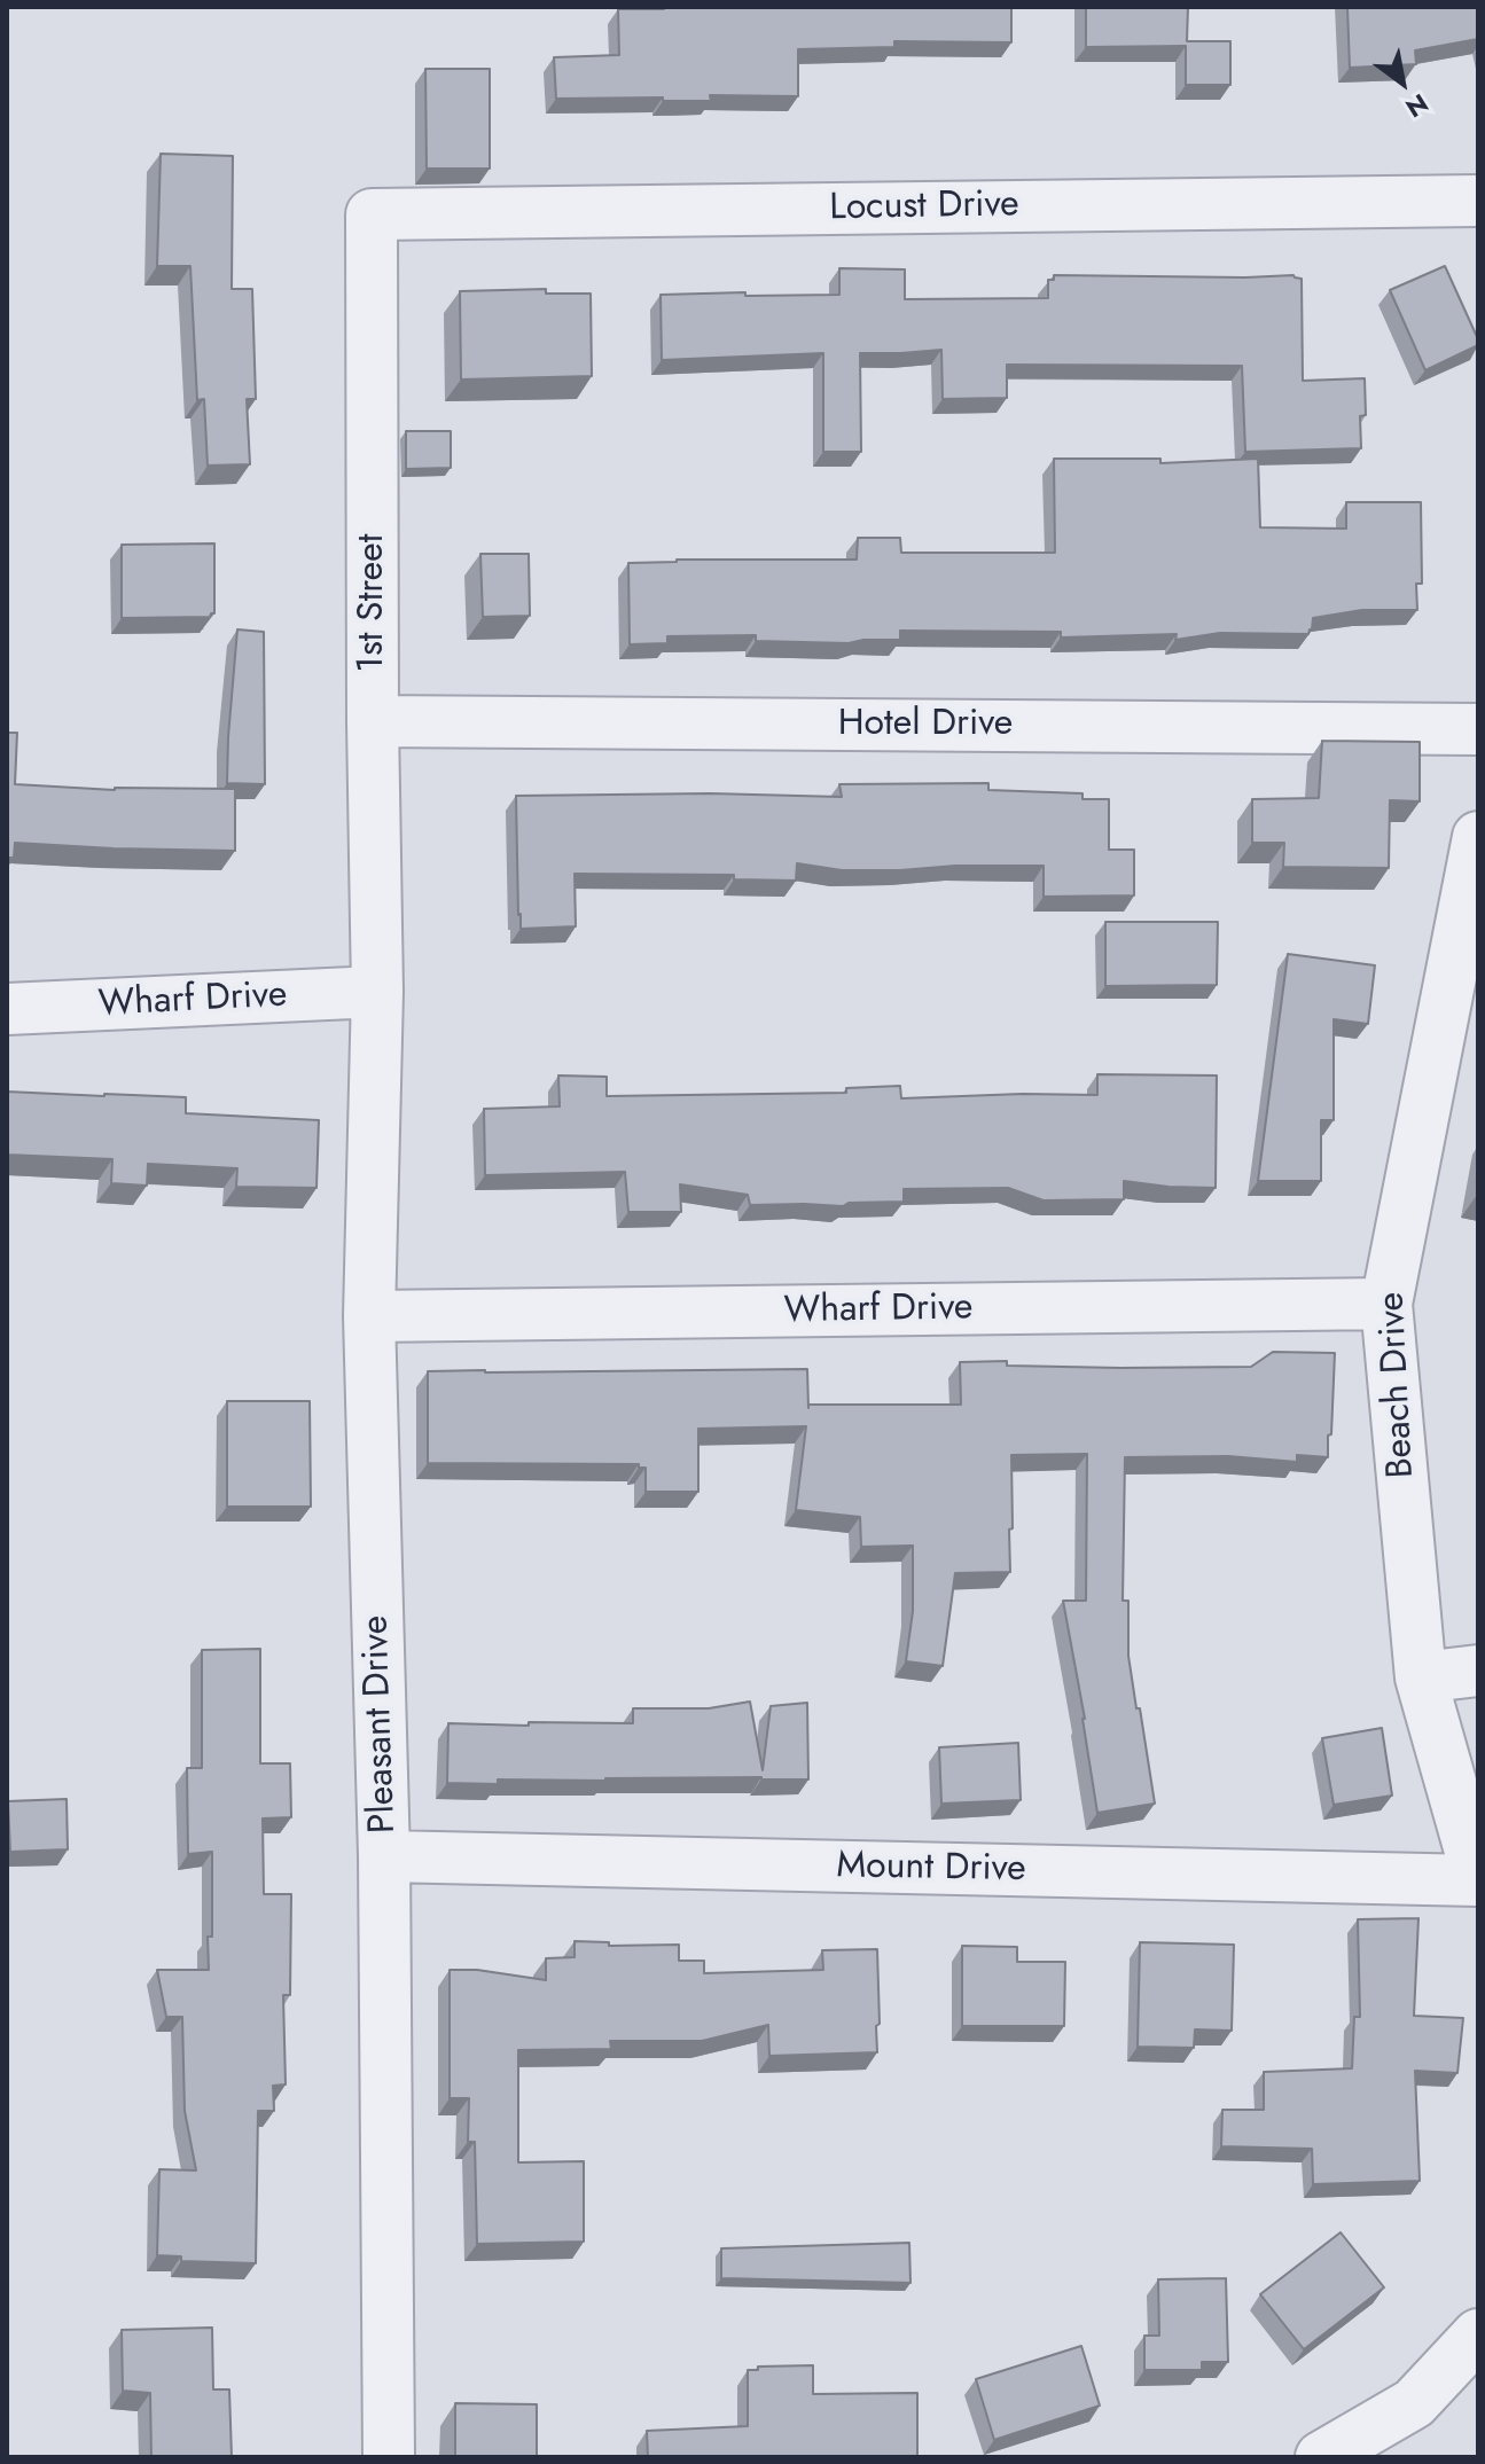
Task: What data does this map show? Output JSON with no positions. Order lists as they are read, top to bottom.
{
  "streets": {
    "street": [
      "Locust Drive",
      "1st Street",
      "Hotel Drive",
      "Wharf Drive",
      "Beach Drive",
      "Pleasant Drive",
      "Mount Drive"
    ]
  },
  "crossings": [
    ["Locust Drive", "1st Street"],
    ["1st Street", "Hotel Drive"],
    ["1st Street", "Wharf Drive"],
    ["1st Street", "Pleasant Drive"],
    ["Wharf Drive", "Beach Drive"],
    ["Wharf Drive", "Pleasant Drive"],
    ["Beach Drive", "Mount Drive"],
    ["Pleasant Drive", "Mount Drive"]
  ],
  "north": "bottom right"
}
